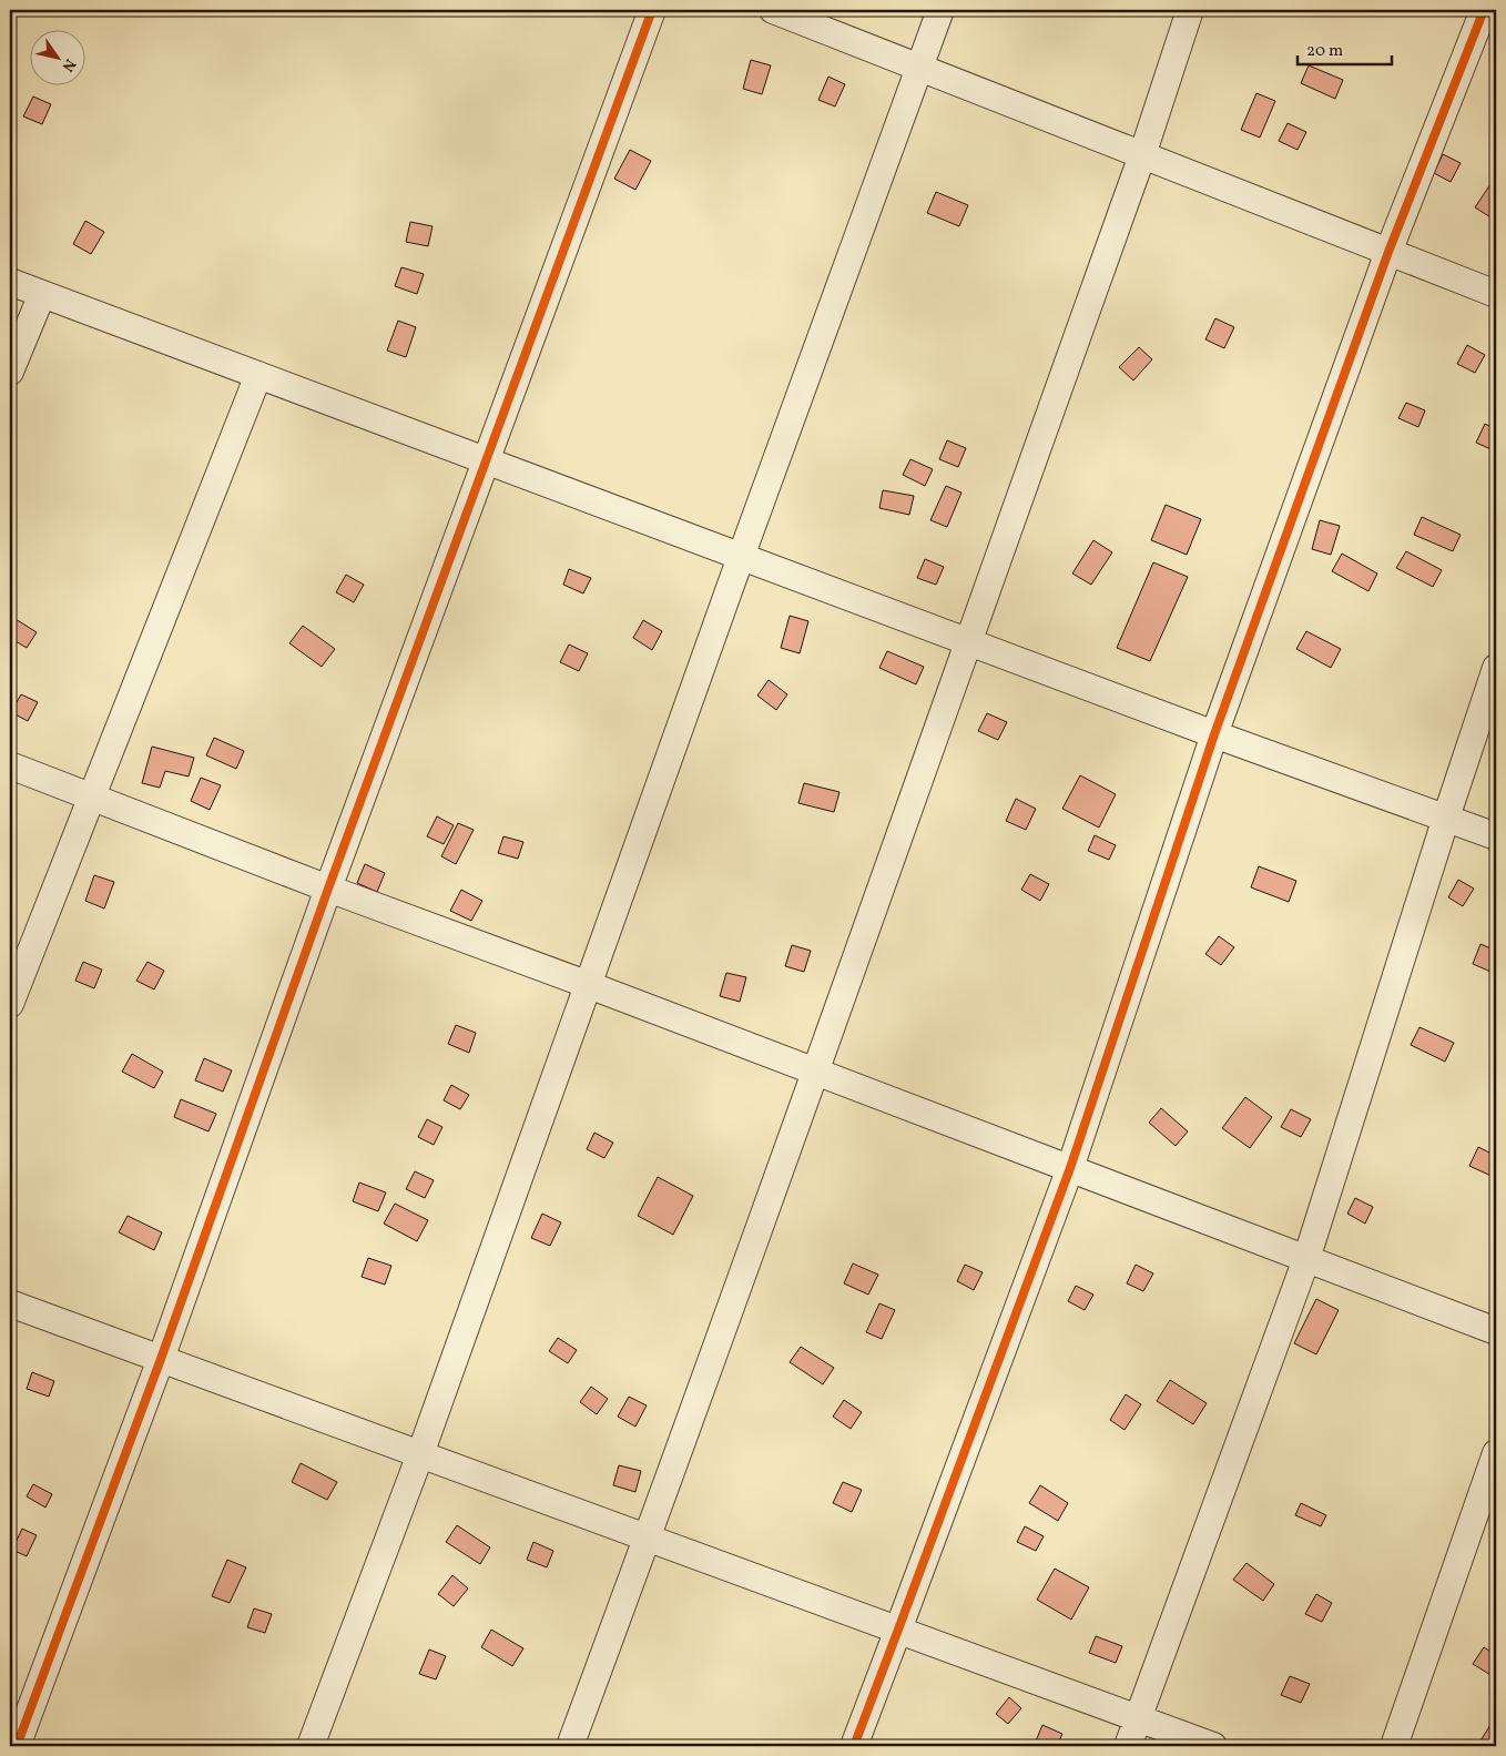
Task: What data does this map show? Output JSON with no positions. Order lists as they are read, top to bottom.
{
  "scale_bar": "20 m",
  "north": "bottom right"
}
